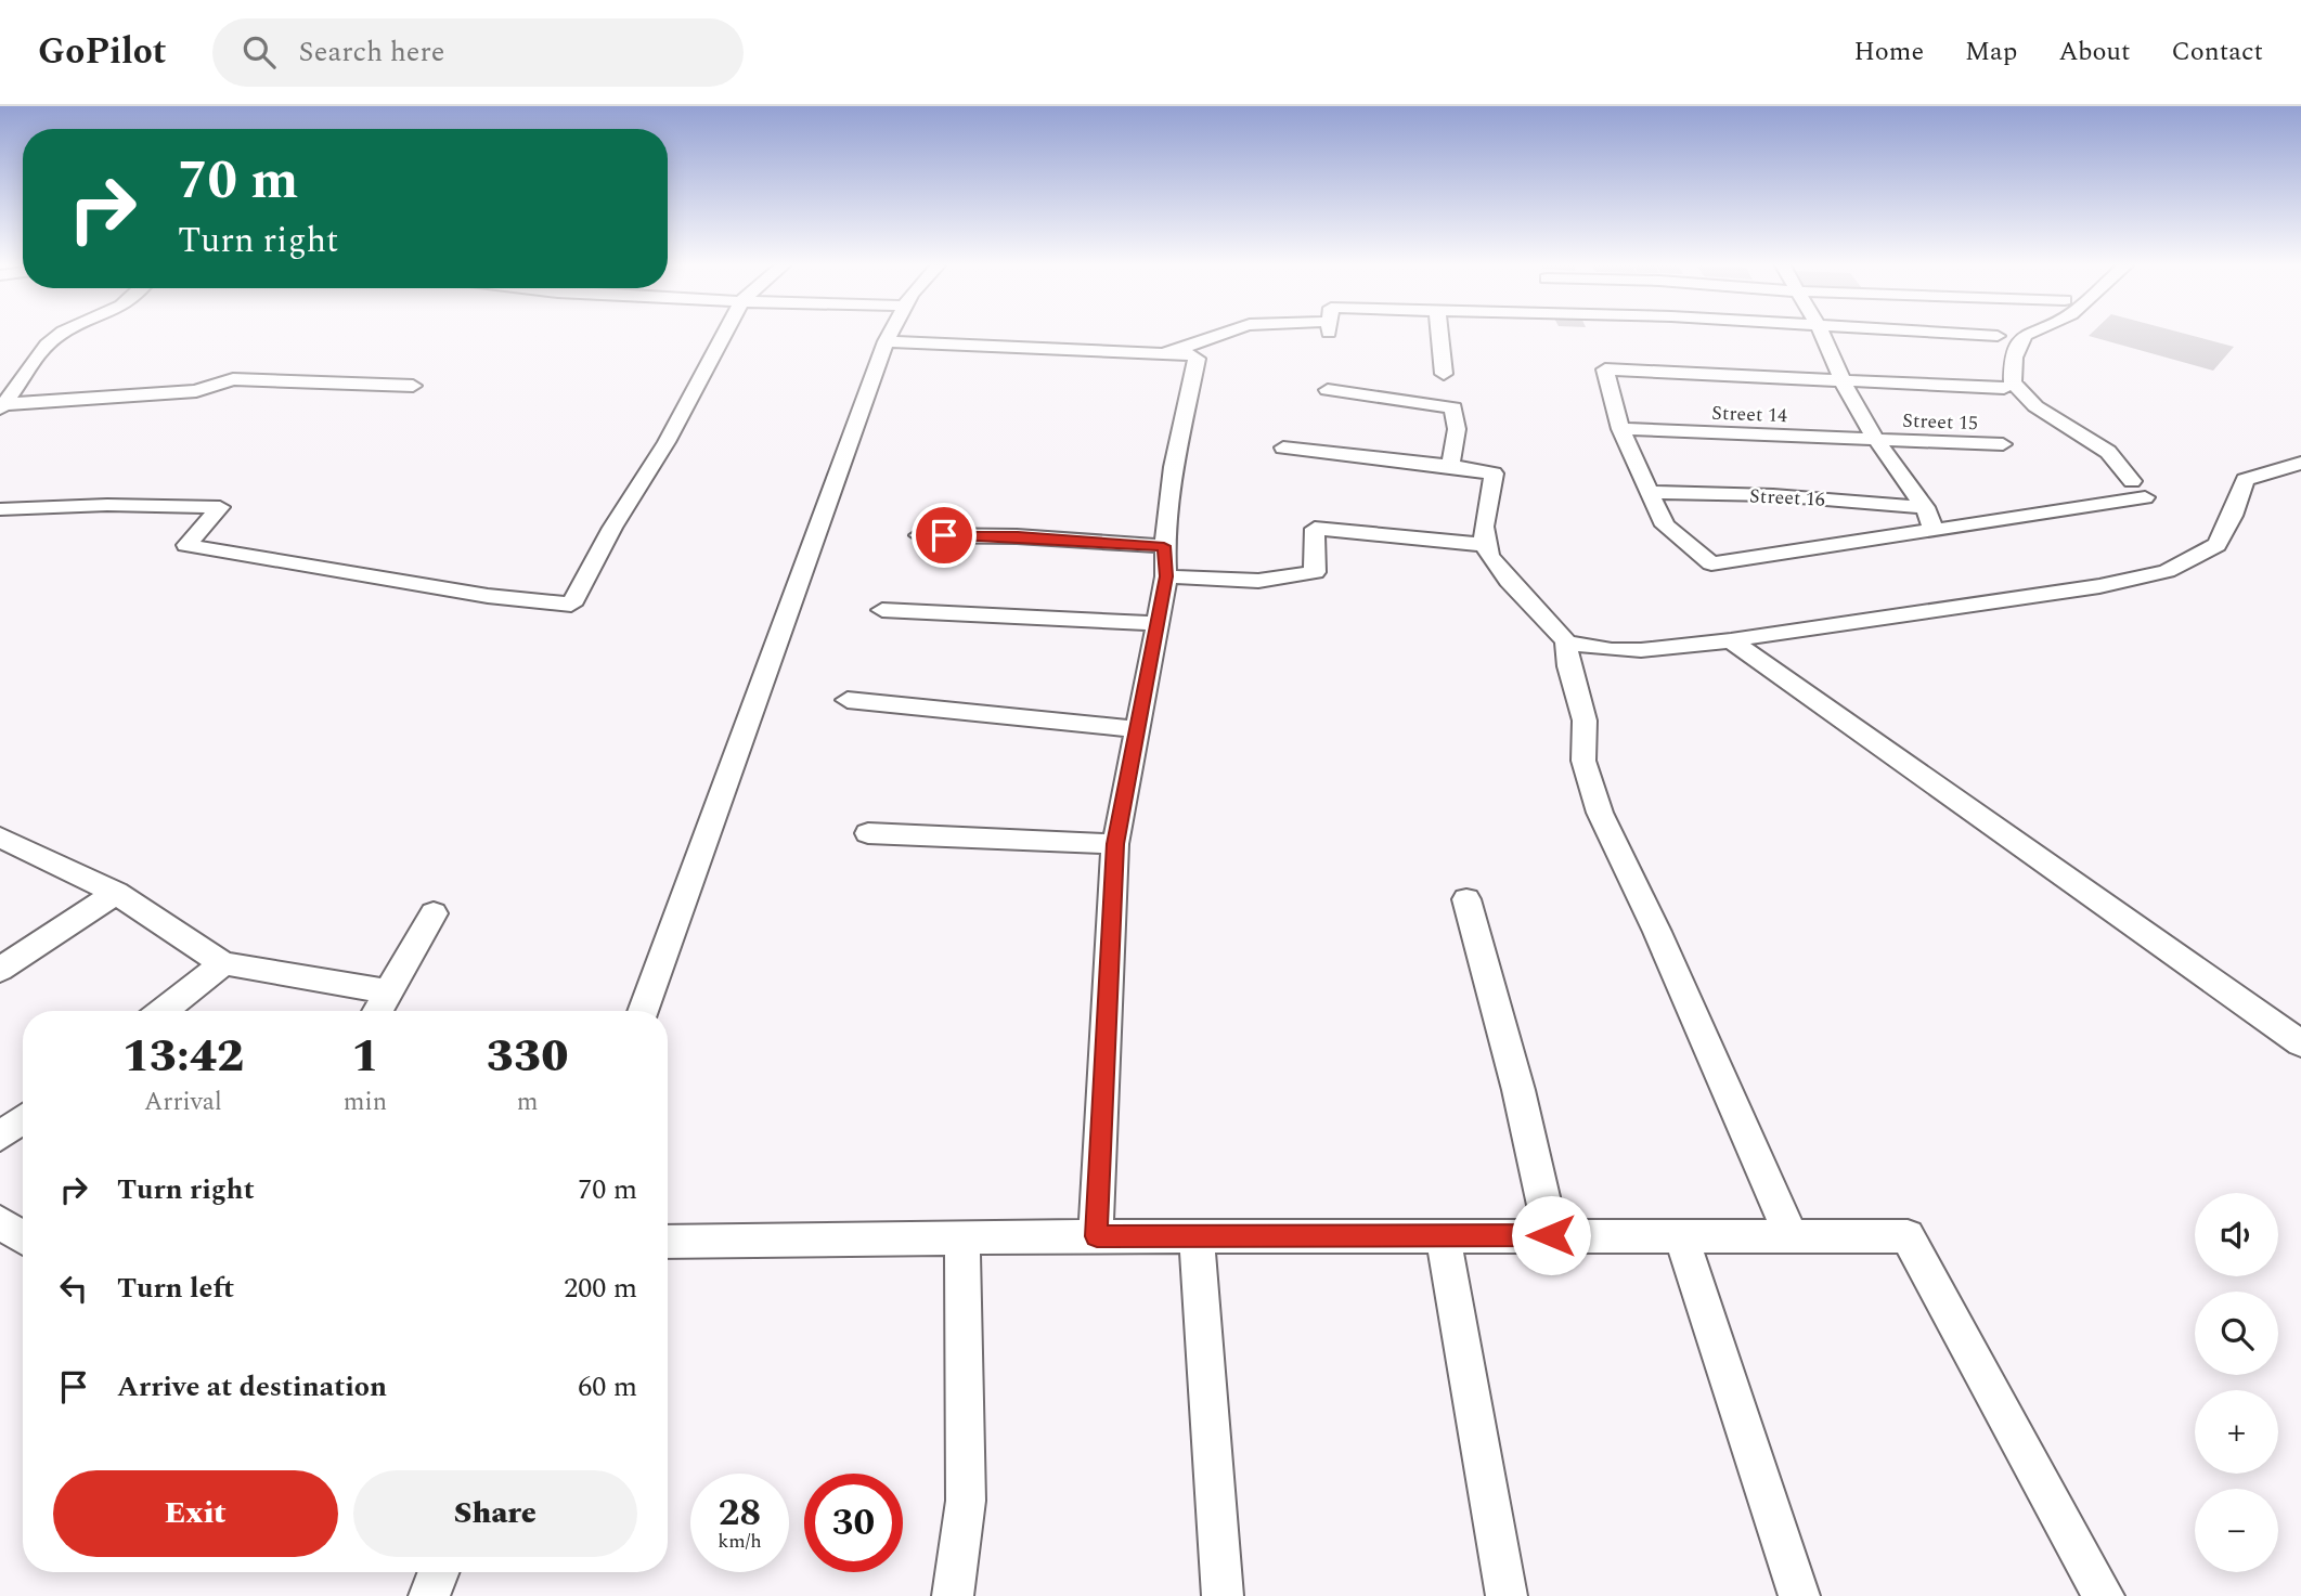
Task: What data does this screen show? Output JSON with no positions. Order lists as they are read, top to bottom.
{
  "streets": {
    "street": ["Street 14", "Street 15", "Street 16"]
  },
  "crossings": [
    ["Street 14", "Street 15"]
  ],
  "page": {
    "header": "GoPilot",
    "search": "Search here",
    "nav": [
      "Home",
      "Map",
      "About",
      "Contact"
    ],
    "turn": ["70 m", "Turn right"],
    "eta": [
      "13:42",
      "Arrival",
      "1",
      "min",
      "330",
      "m"
    ],
    "list": [
      {
        "name": "Turn right",
        "value": "70 m"
      },
      {
        "name": "Turn left",
        "value": "200 m"
      },
      {
        "name": "Arrive at destination",
        "value": "60 m"
      }
    ],
    "map_buttons": ["+", "−"],
    "buttons": ["Exit", "Share"],
    "speed": "28 km/h",
    "limit": "30"
  }
}
